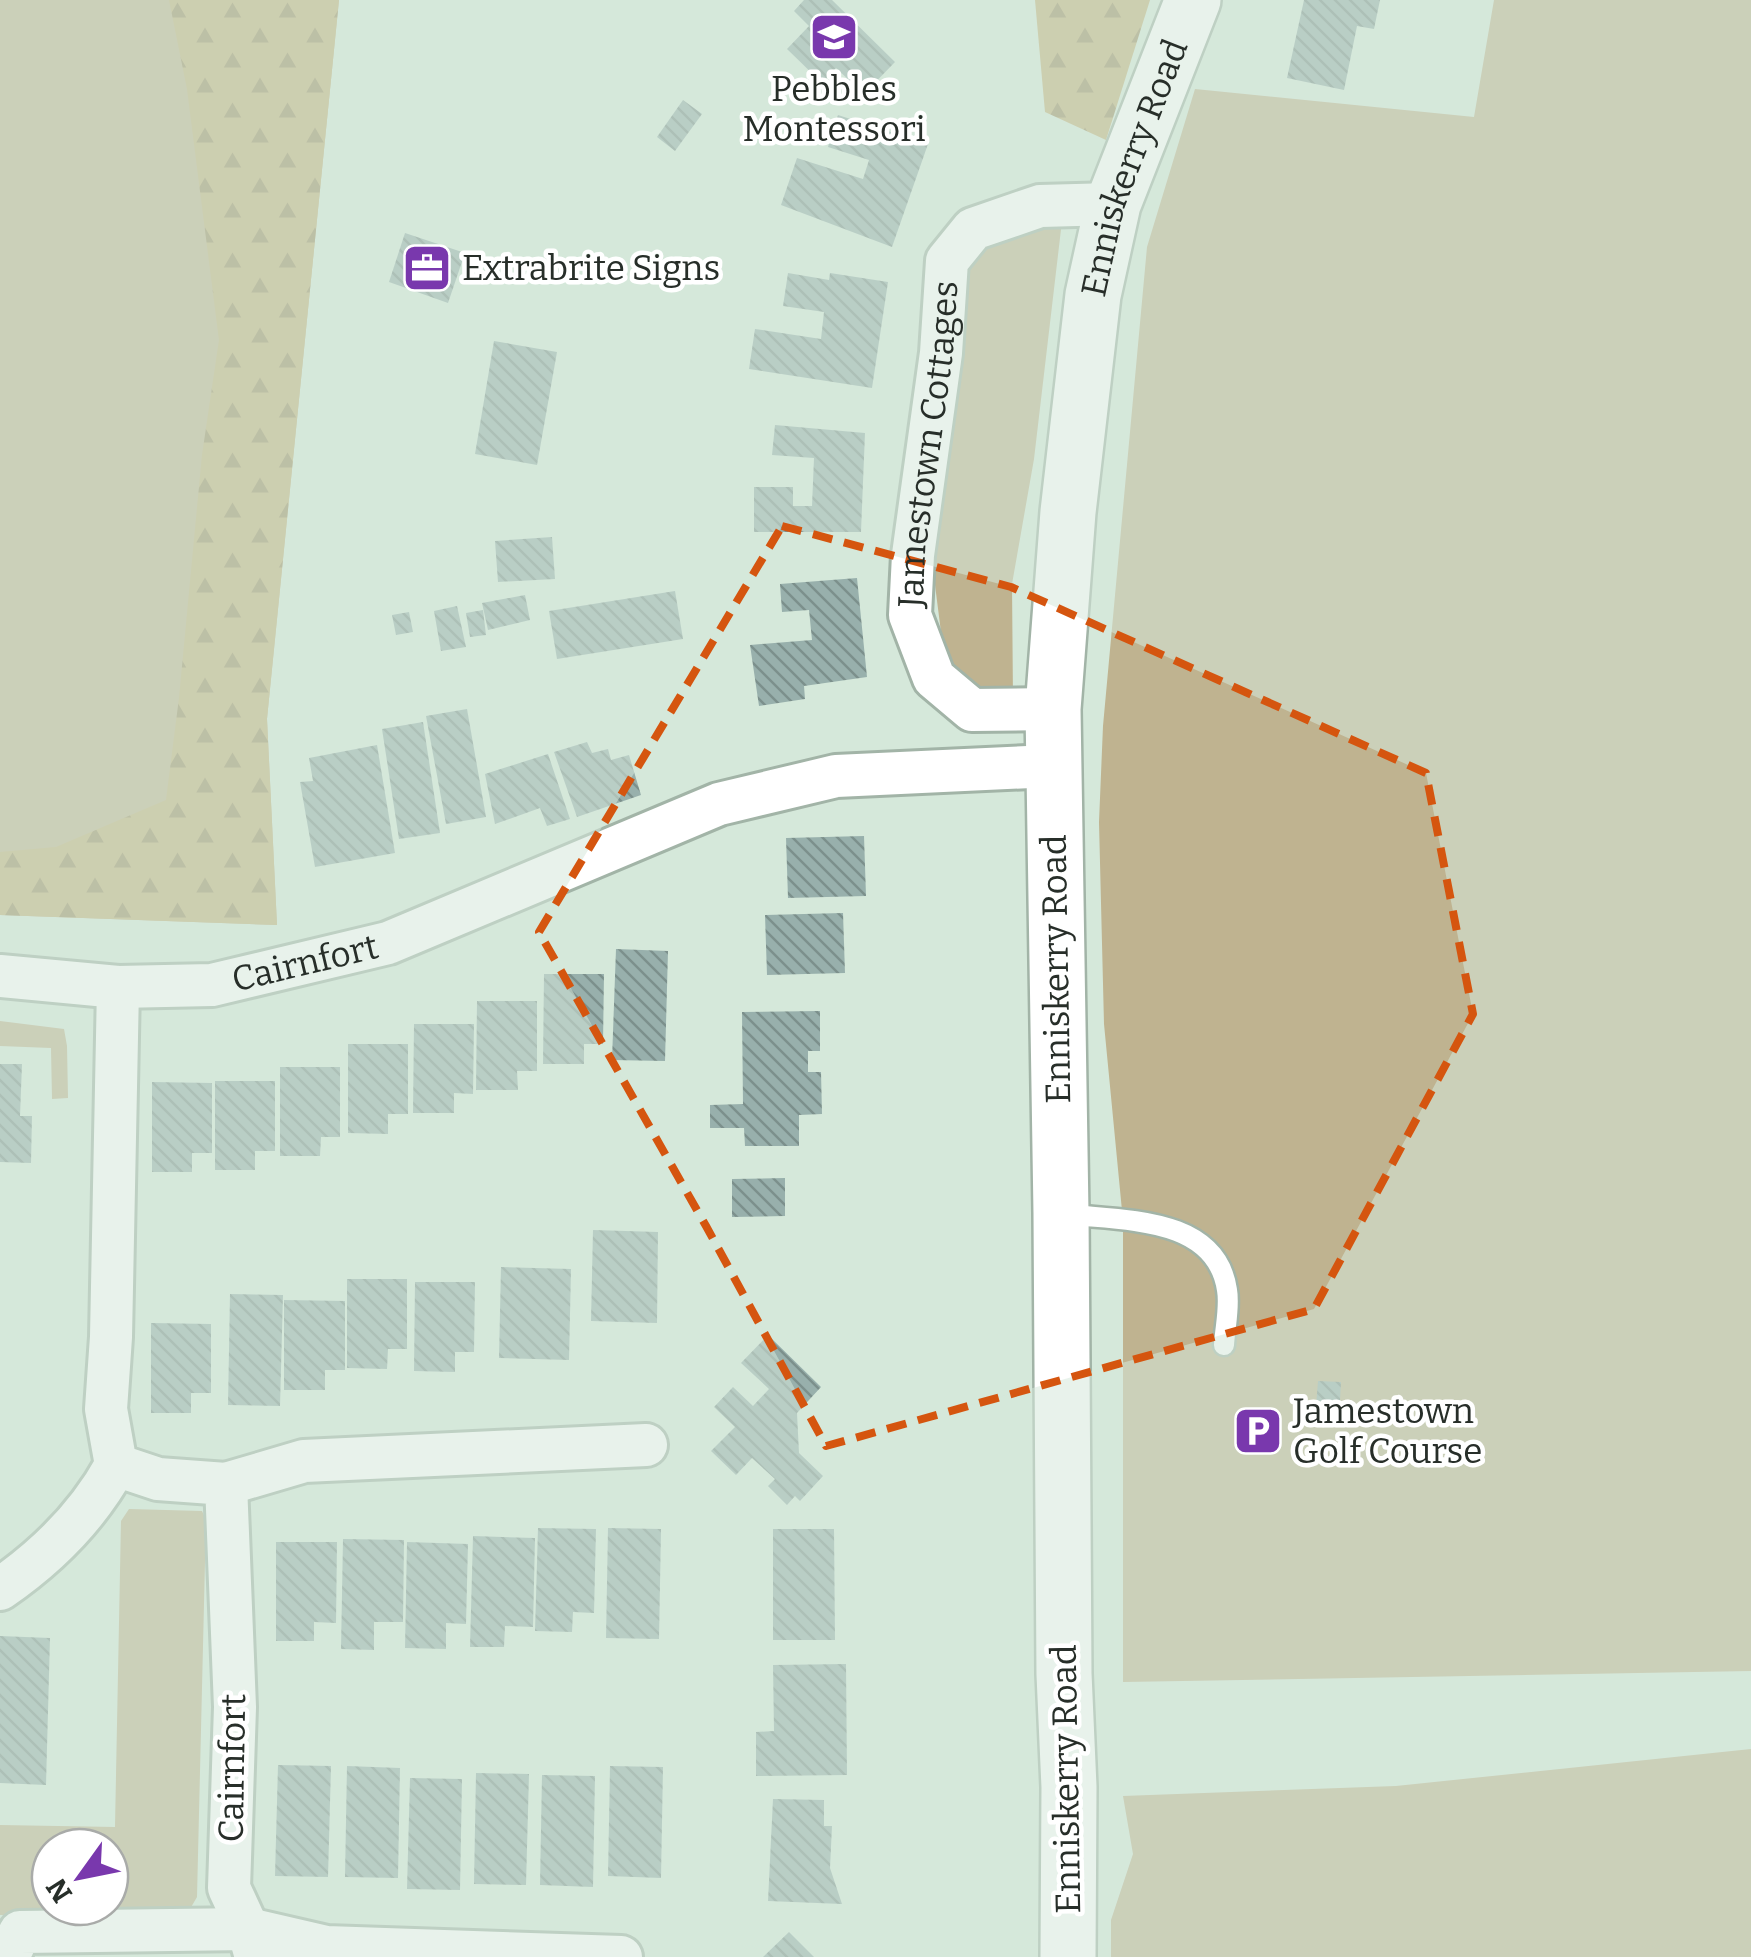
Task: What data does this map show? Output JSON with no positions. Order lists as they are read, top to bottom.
{
  "streets": {
    "main road": ["Enniskerry Road"],
    "street": ["Jamestown Cottages", "Cairnfort"]
  },
  "crossings": [
    ["Enniskerry Road", "Jamestown Cottages"],
    ["Enniskerry Road", "Cairnfort"]
  ],
  "places": {
    "school or university": ["Pebbles Montessori"],
    "office": ["Extrabrite Signs"],
    "parking": ["Jamestown Golf Course"]
  },
  "north": "bottom left"
}
